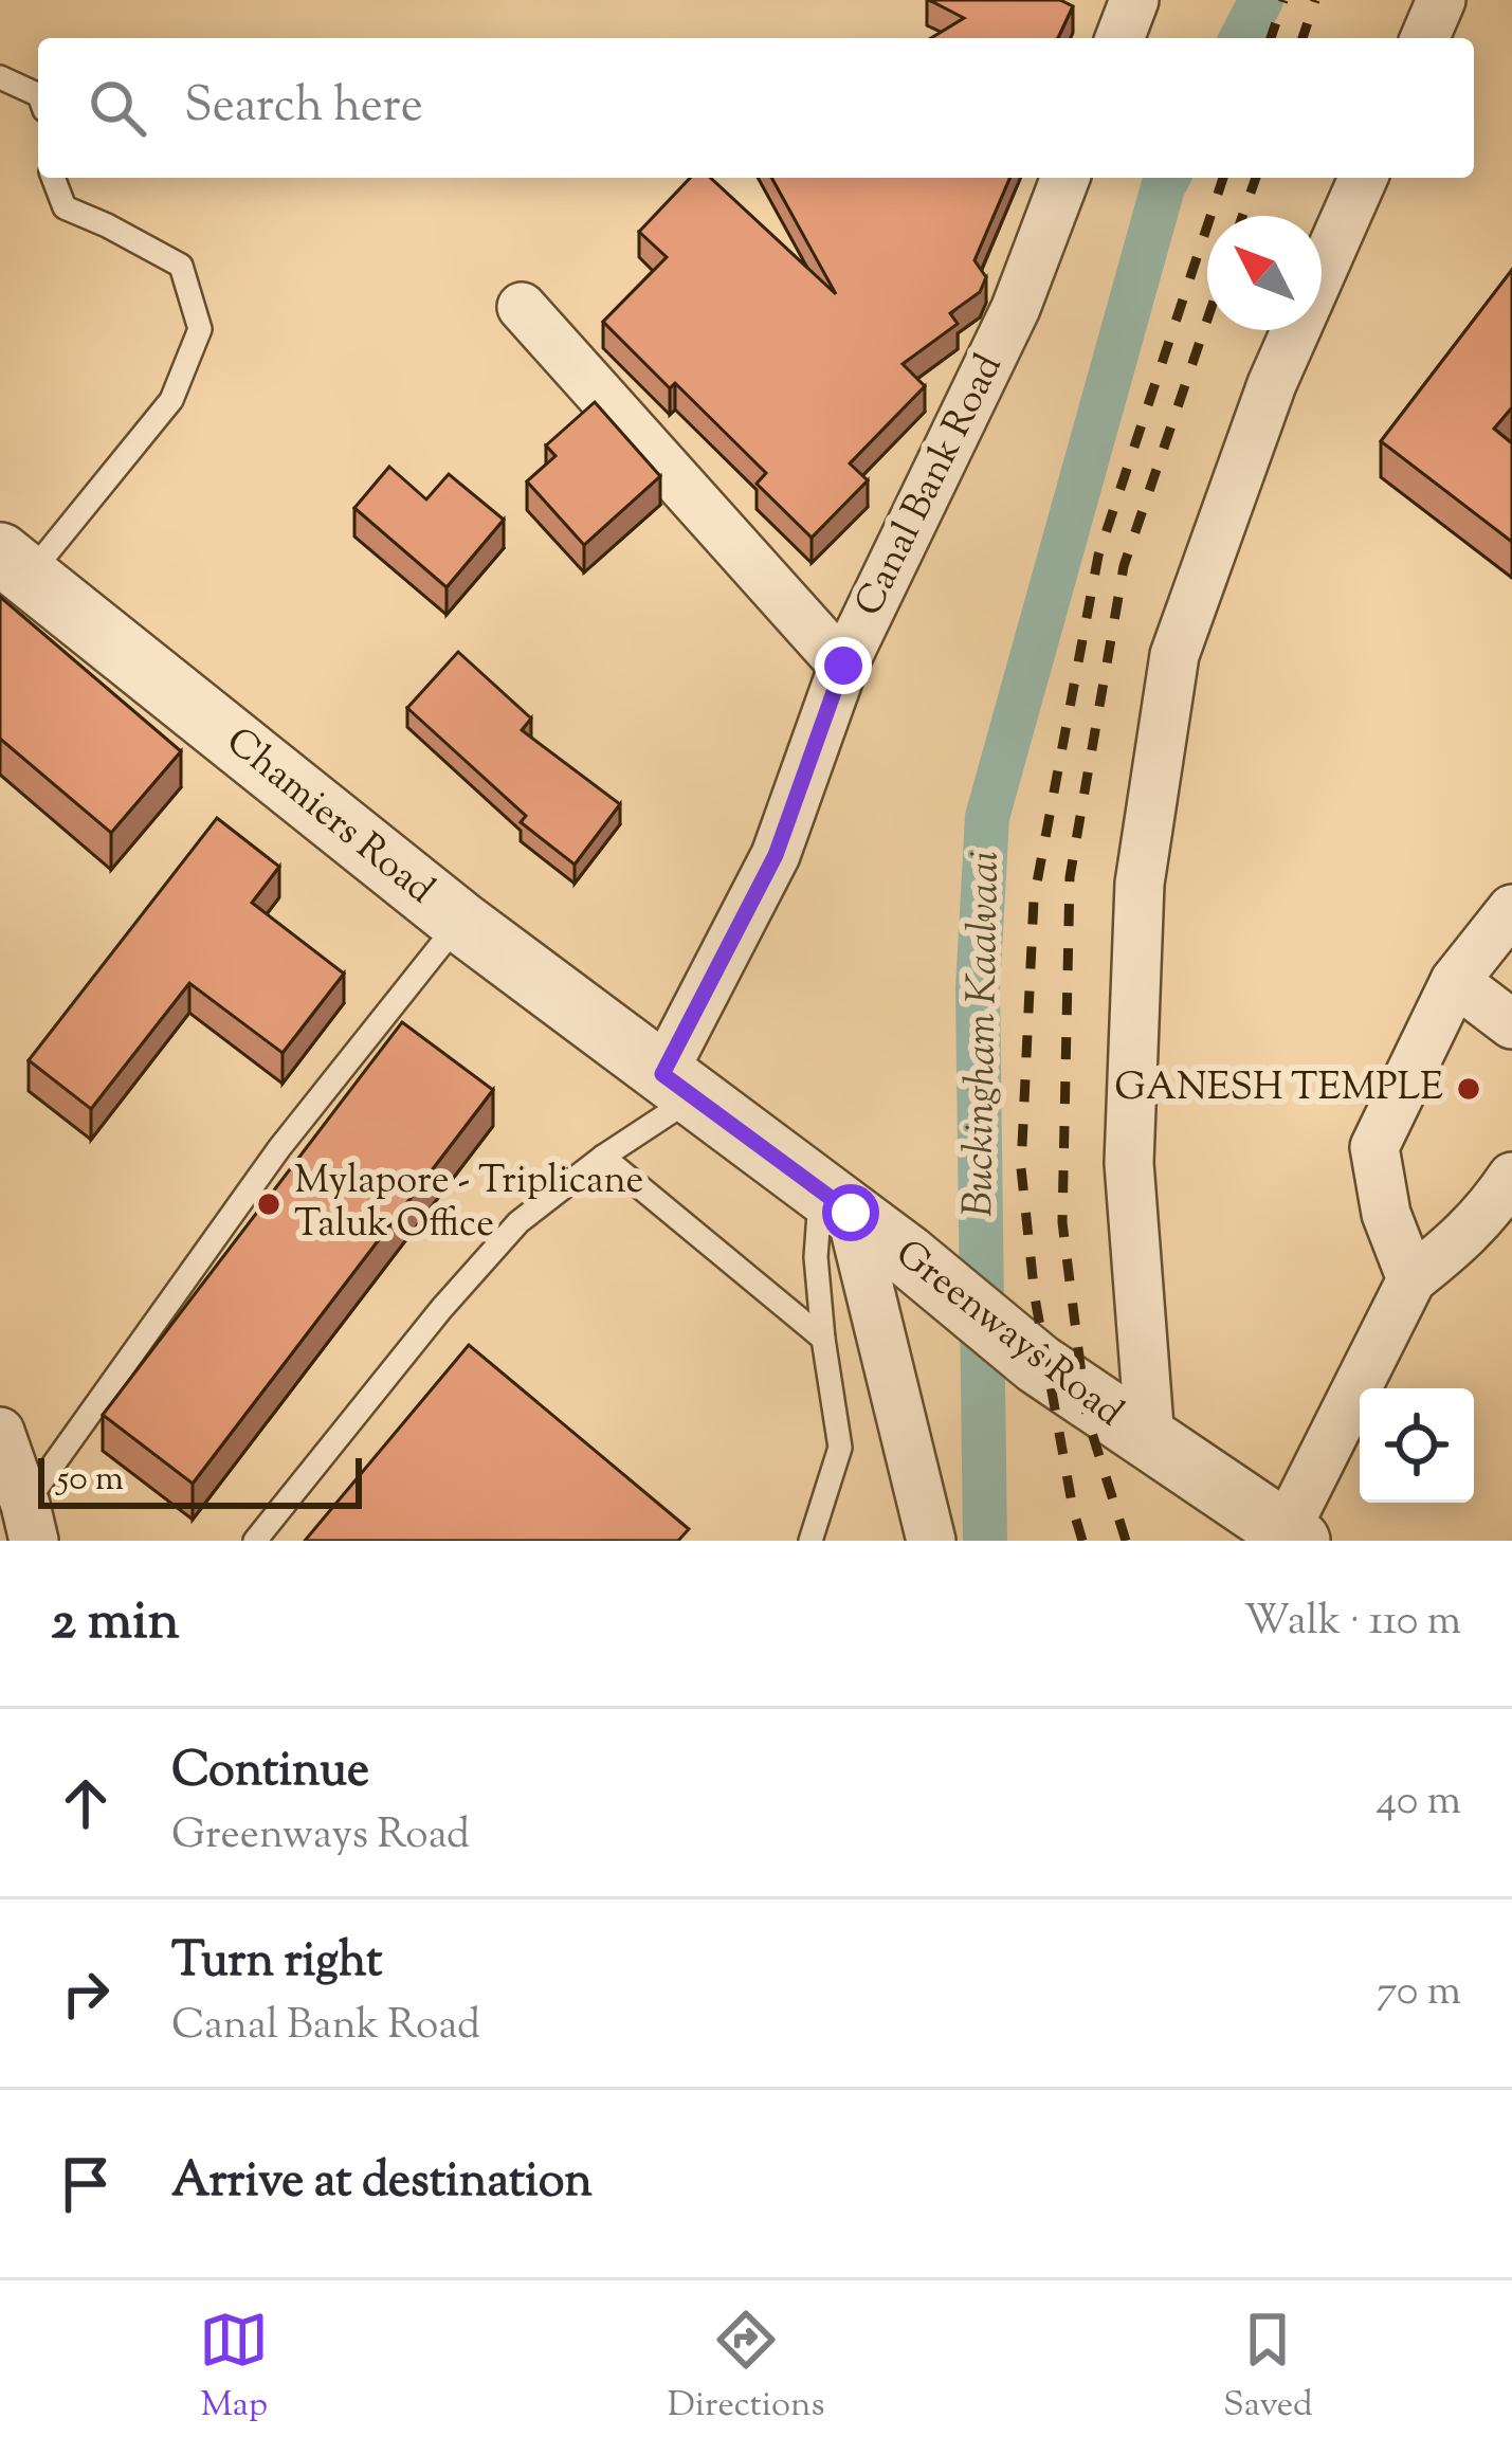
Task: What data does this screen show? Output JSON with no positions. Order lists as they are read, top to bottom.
{
  "streets": {
    "street": ["Canal Bank Road", "Chamiers Road", "Greenways Road"]
  },
  "crossings": [
    ["Canal Bank Road", "Chamiers Road"],
    ["Canal Bank Road", "Greenways Road"],
    ["Chamiers Road", "Greenways Road"]
  ],
  "water": ["Buckingham Kaalvaai"],
  "places": ["GANESH TEMPLE", "Mylapore - Triplicane Taluk Office"],
  "scale_bar": "50 m",
  "north": "top left",
  "page": {
    "search": "Search here",
    "scale": "50 m",
    "heading": ["2 min", "Walk · 110 m"],
    "list": [
      ["Continue", "Greenways Road", "40 m"],
      ["Turn right", "Canal Bank Road", "70 m"],
      "Arrive at destination"
    ],
    "nav": ["Map", "Directions", "Saved"]
  }
}
